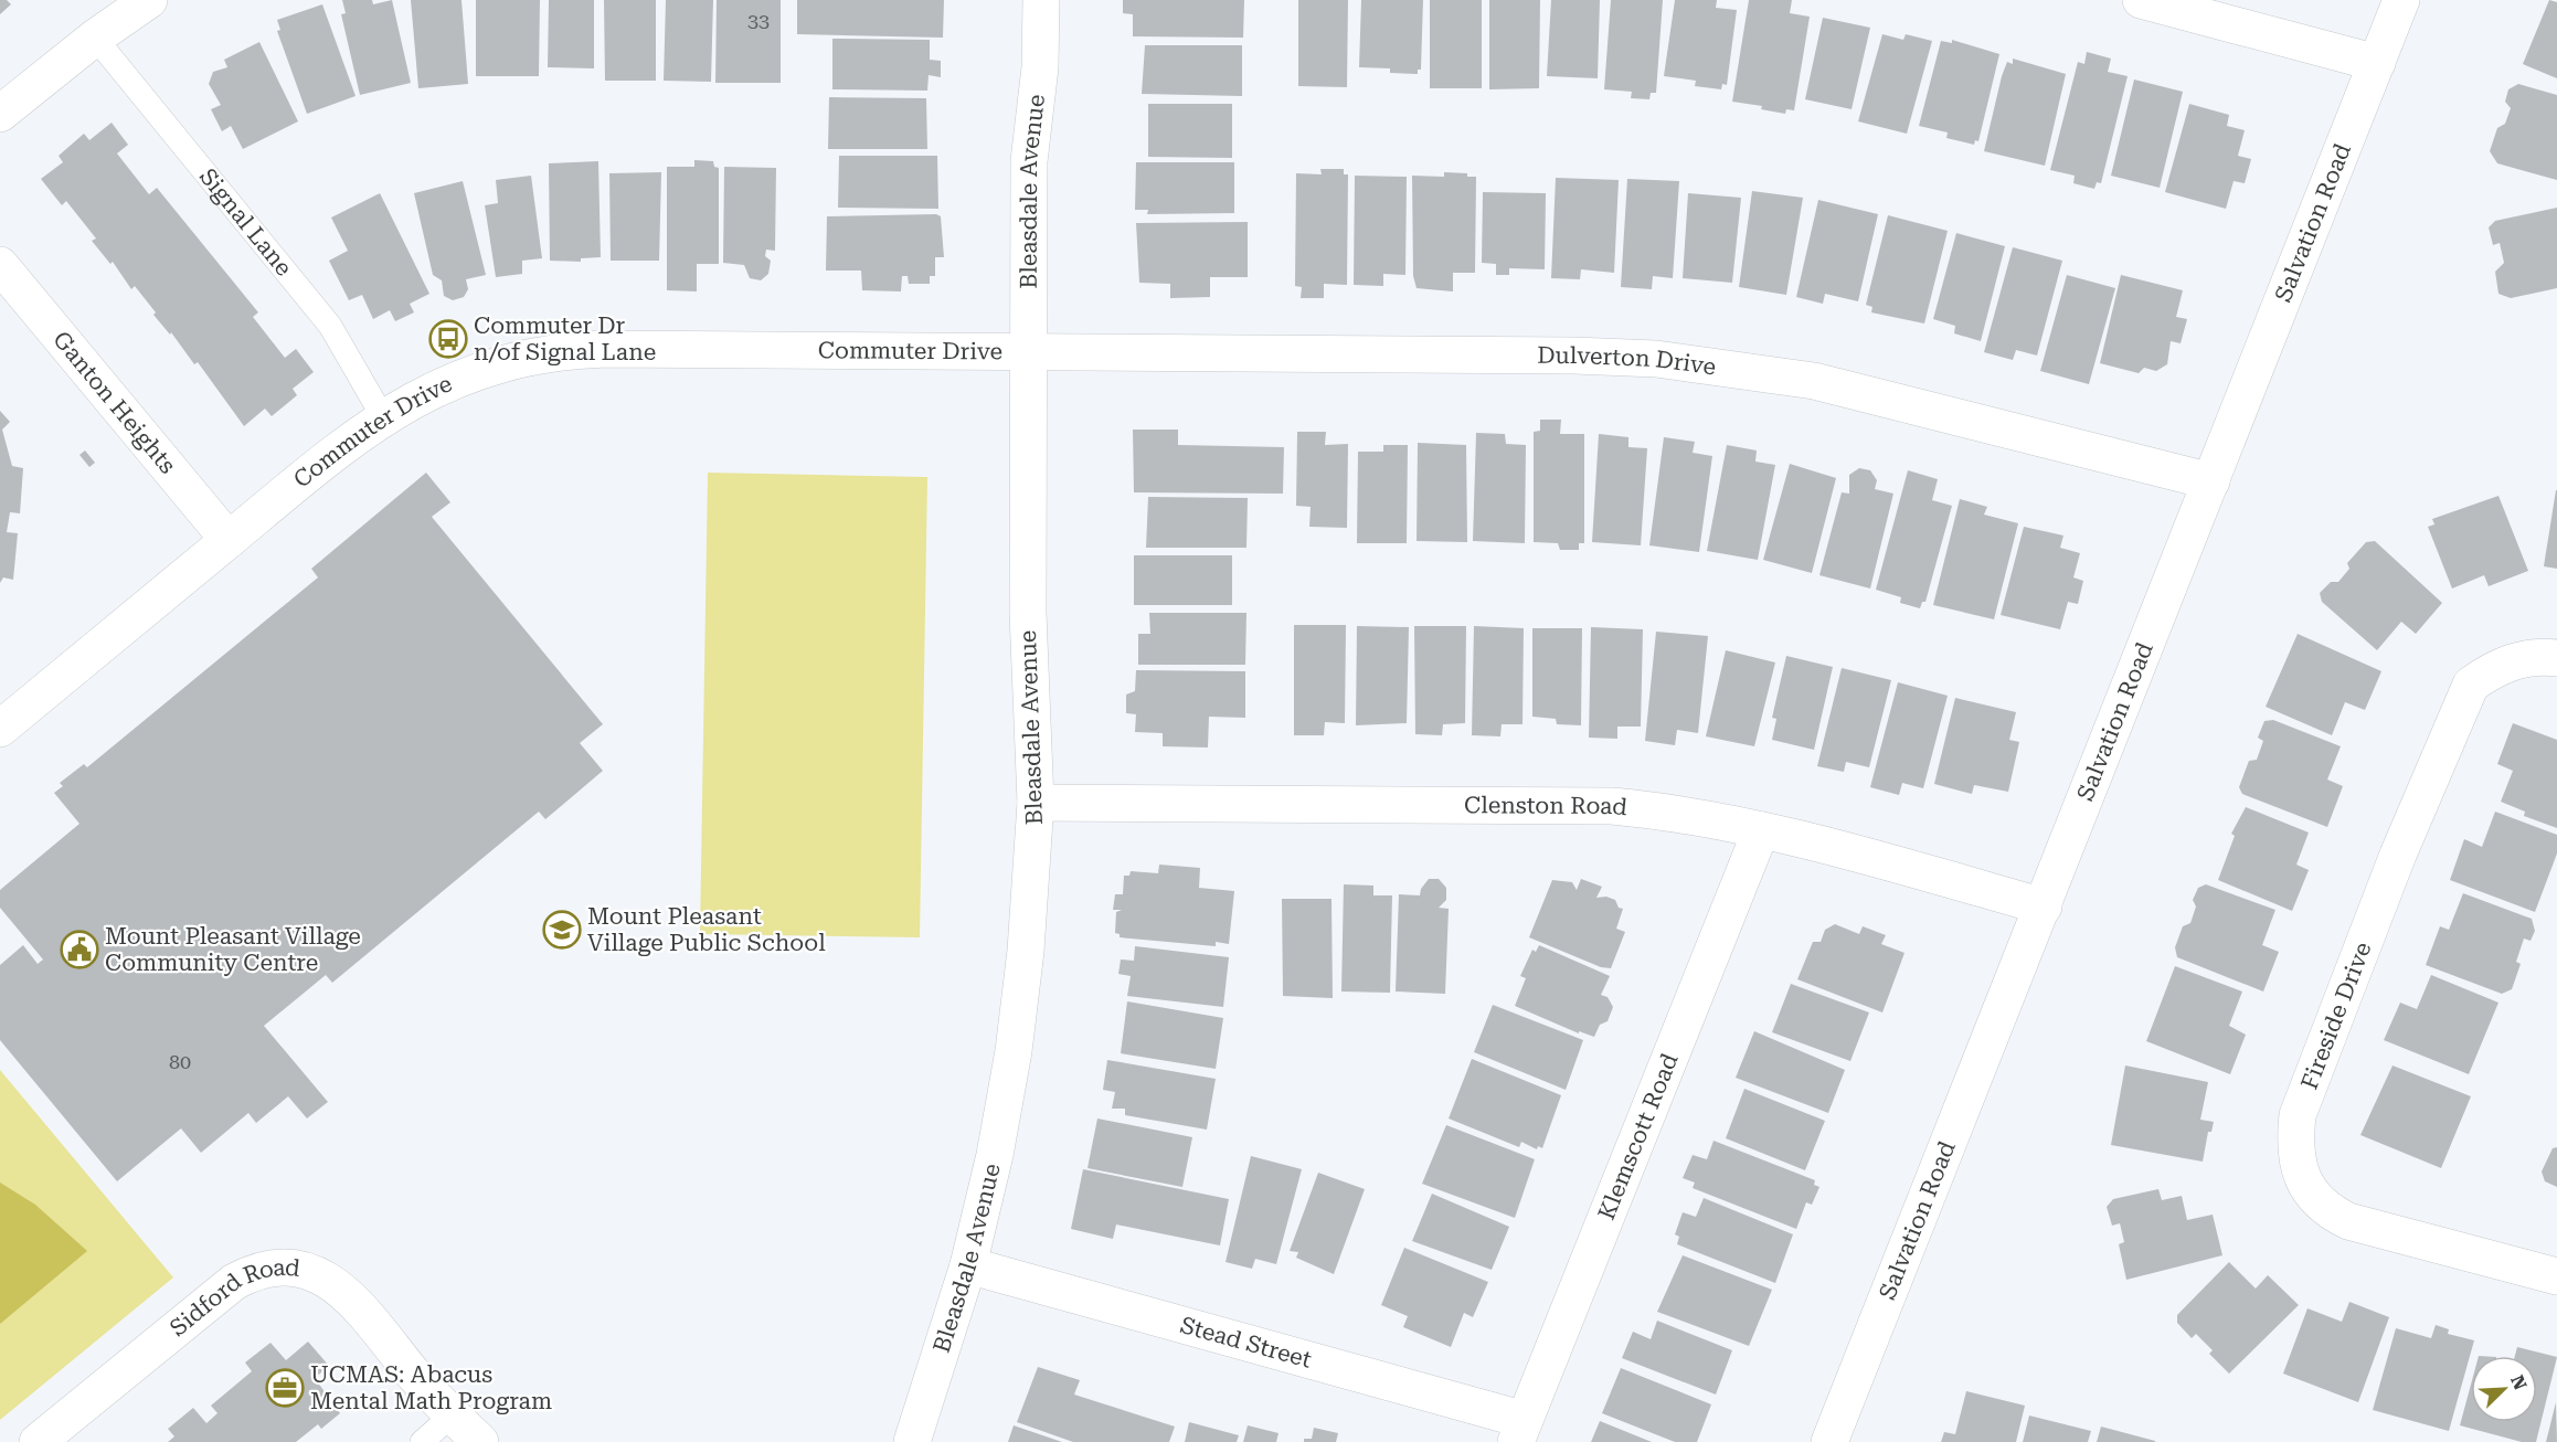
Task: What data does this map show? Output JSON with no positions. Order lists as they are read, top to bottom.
{
  "streets": {
    "street": [
      "Bleasdale Avenue",
      "Salvation Road",
      "Commuter Drive",
      "Dulverton Drive",
      "Ganton Heights",
      "Clenston Road",
      "Fireside Drive",
      "Klemscott Road",
      "Sidford Road",
      "Stead Street"
    ],
    "lane": ["Signal Lane"]
  },
  "crossings": [
    ["Bleasdale Avenue", "Commuter Drive"],
    ["Bleasdale Avenue", "Dulverton Drive"],
    ["Bleasdale Avenue", "Clenston Road"],
    ["Bleasdale Avenue", "Stead Street"],
    ["Salvation Road", "Dulverton Drive"],
    ["Salvation Road", "Clenston Road"],
    ["Signal Lane", "Commuter Drive"],
    ["Commuter Drive", "Dulverton Drive"],
    ["Commuter Drive", "Ganton Heights"],
    ["Clenston Road", "Klemscott Road"],
    ["Klemscott Road", "Stead Street"]
  ],
  "places": {
    "bus stop": ["Commuter Dr n/of Signal Lane"],
    "school or university": ["Mount Pleasant Village Public School"],
    "public building": ["Mount Pleasant Village Community Centre"],
    "office": ["UCMAS: Abacus Mental Math Program"]
  },
  "house_numbers": ["33", "80"],
  "north": "top right"
}
